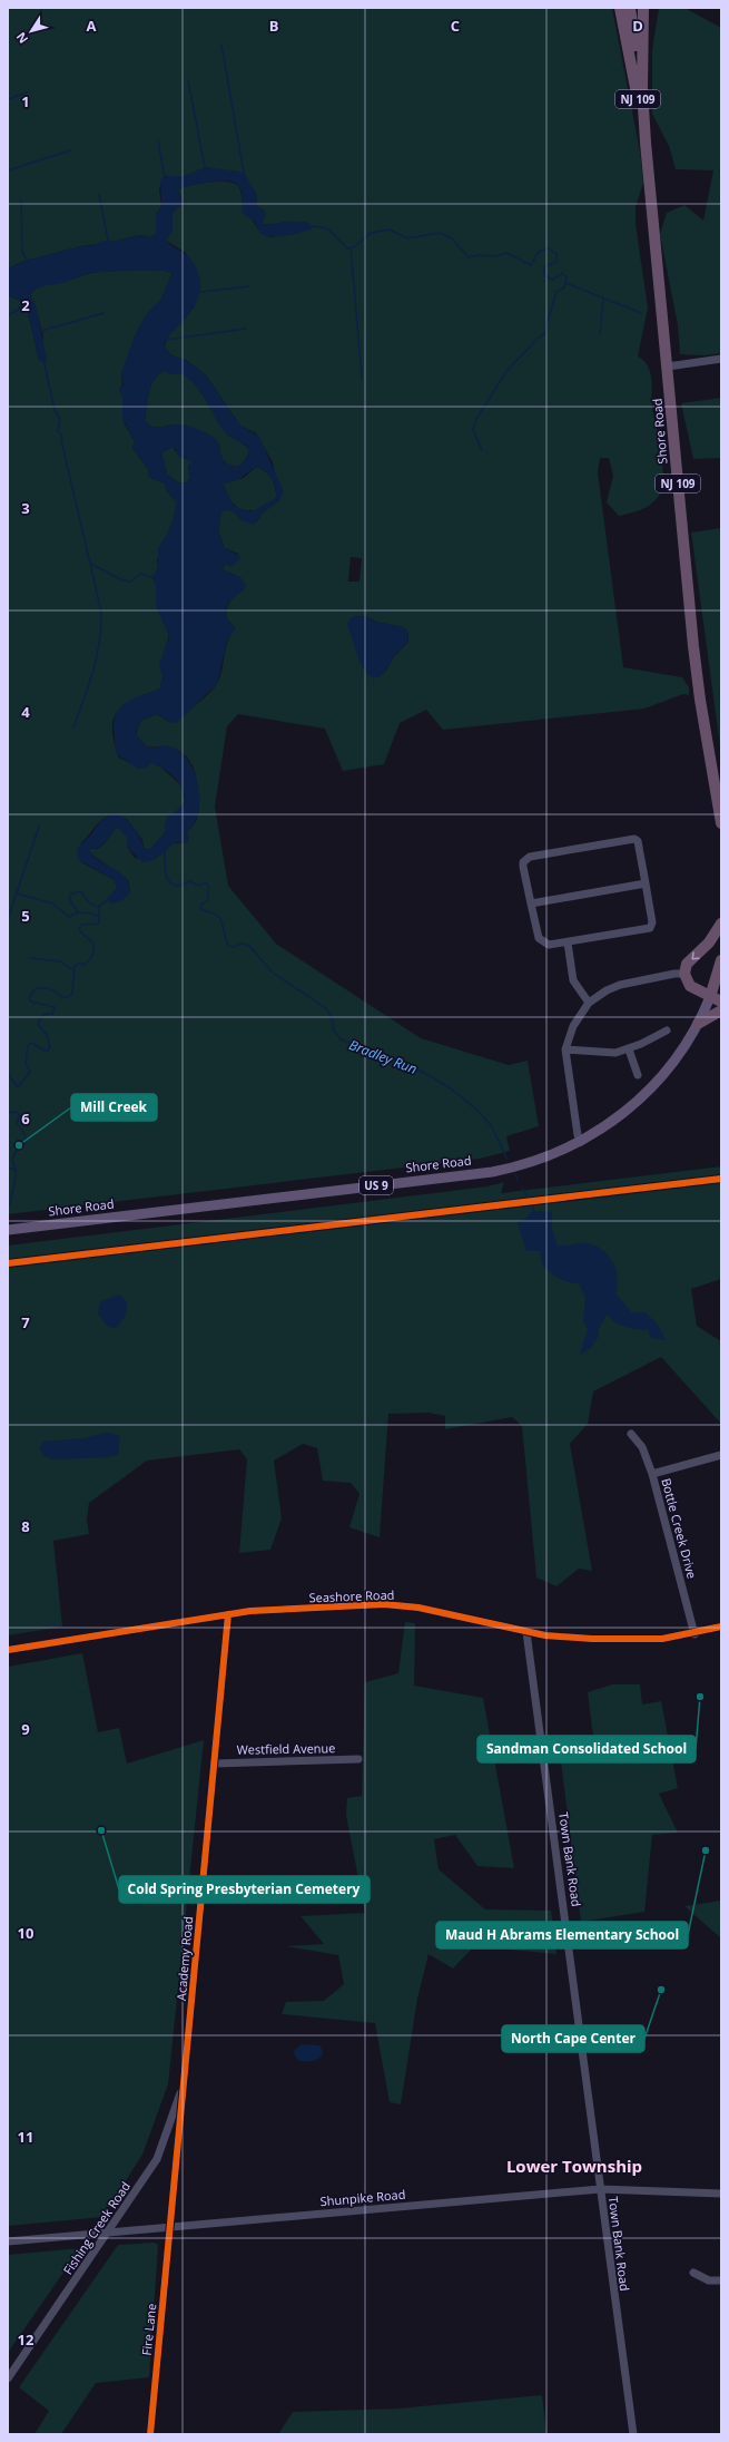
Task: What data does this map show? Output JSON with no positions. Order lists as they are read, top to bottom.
{
  "streets": {
    "highway": ["NJ 109", "Shore Road", "US 9"],
    "street": [
      "Bottle Creek Drive",
      "Seashore Road",
      "Westfield Avenue",
      "Town Bank Road",
      "Academy Road",
      "Shunpike Road",
      "Fishing Creek Road",
      "Fire Lane"
    ]
  },
  "crossings": [
    ["NJ 109", "Shore Road"],
    ["Shore Road", "US 9"],
    ["Bottle Creek Drive", "Seashore Road"],
    ["Seashore Road", "Town Bank Road"],
    ["Seashore Road", "Academy Road"],
    ["Westfield Avenue", "Academy Road"],
    ["Town Bank Road", "Shunpike Road"],
    ["Academy Road", "Shunpike Road"],
    ["Academy Road", "Fishing Creek Road"],
    ["Academy Road", "Fire Lane"],
    ["Shunpike Road", "Fishing Creek Road"],
    ["Shunpike Road", "Fire Lane"]
  ],
  "districts": ["Lower Township"],
  "water": ["Bradley Run"],
  "places": [
    "Mill Creek",
    "Sandman Consolidated School",
    "Cold Spring Presbyterian Cemetery",
    "Maud H Abrams Elementary School",
    "North Cape Center"
  ],
  "north": "bottom left",
  "grid": {
    "columns": [
      "A",
      "B",
      "C",
      "D"
    ],
    "rows": [
      "1",
      "2",
      "3",
      "4",
      "5",
      "6",
      "7",
      "8",
      "9",
      "10",
      "11",
      "12"
    ]
  }
}
